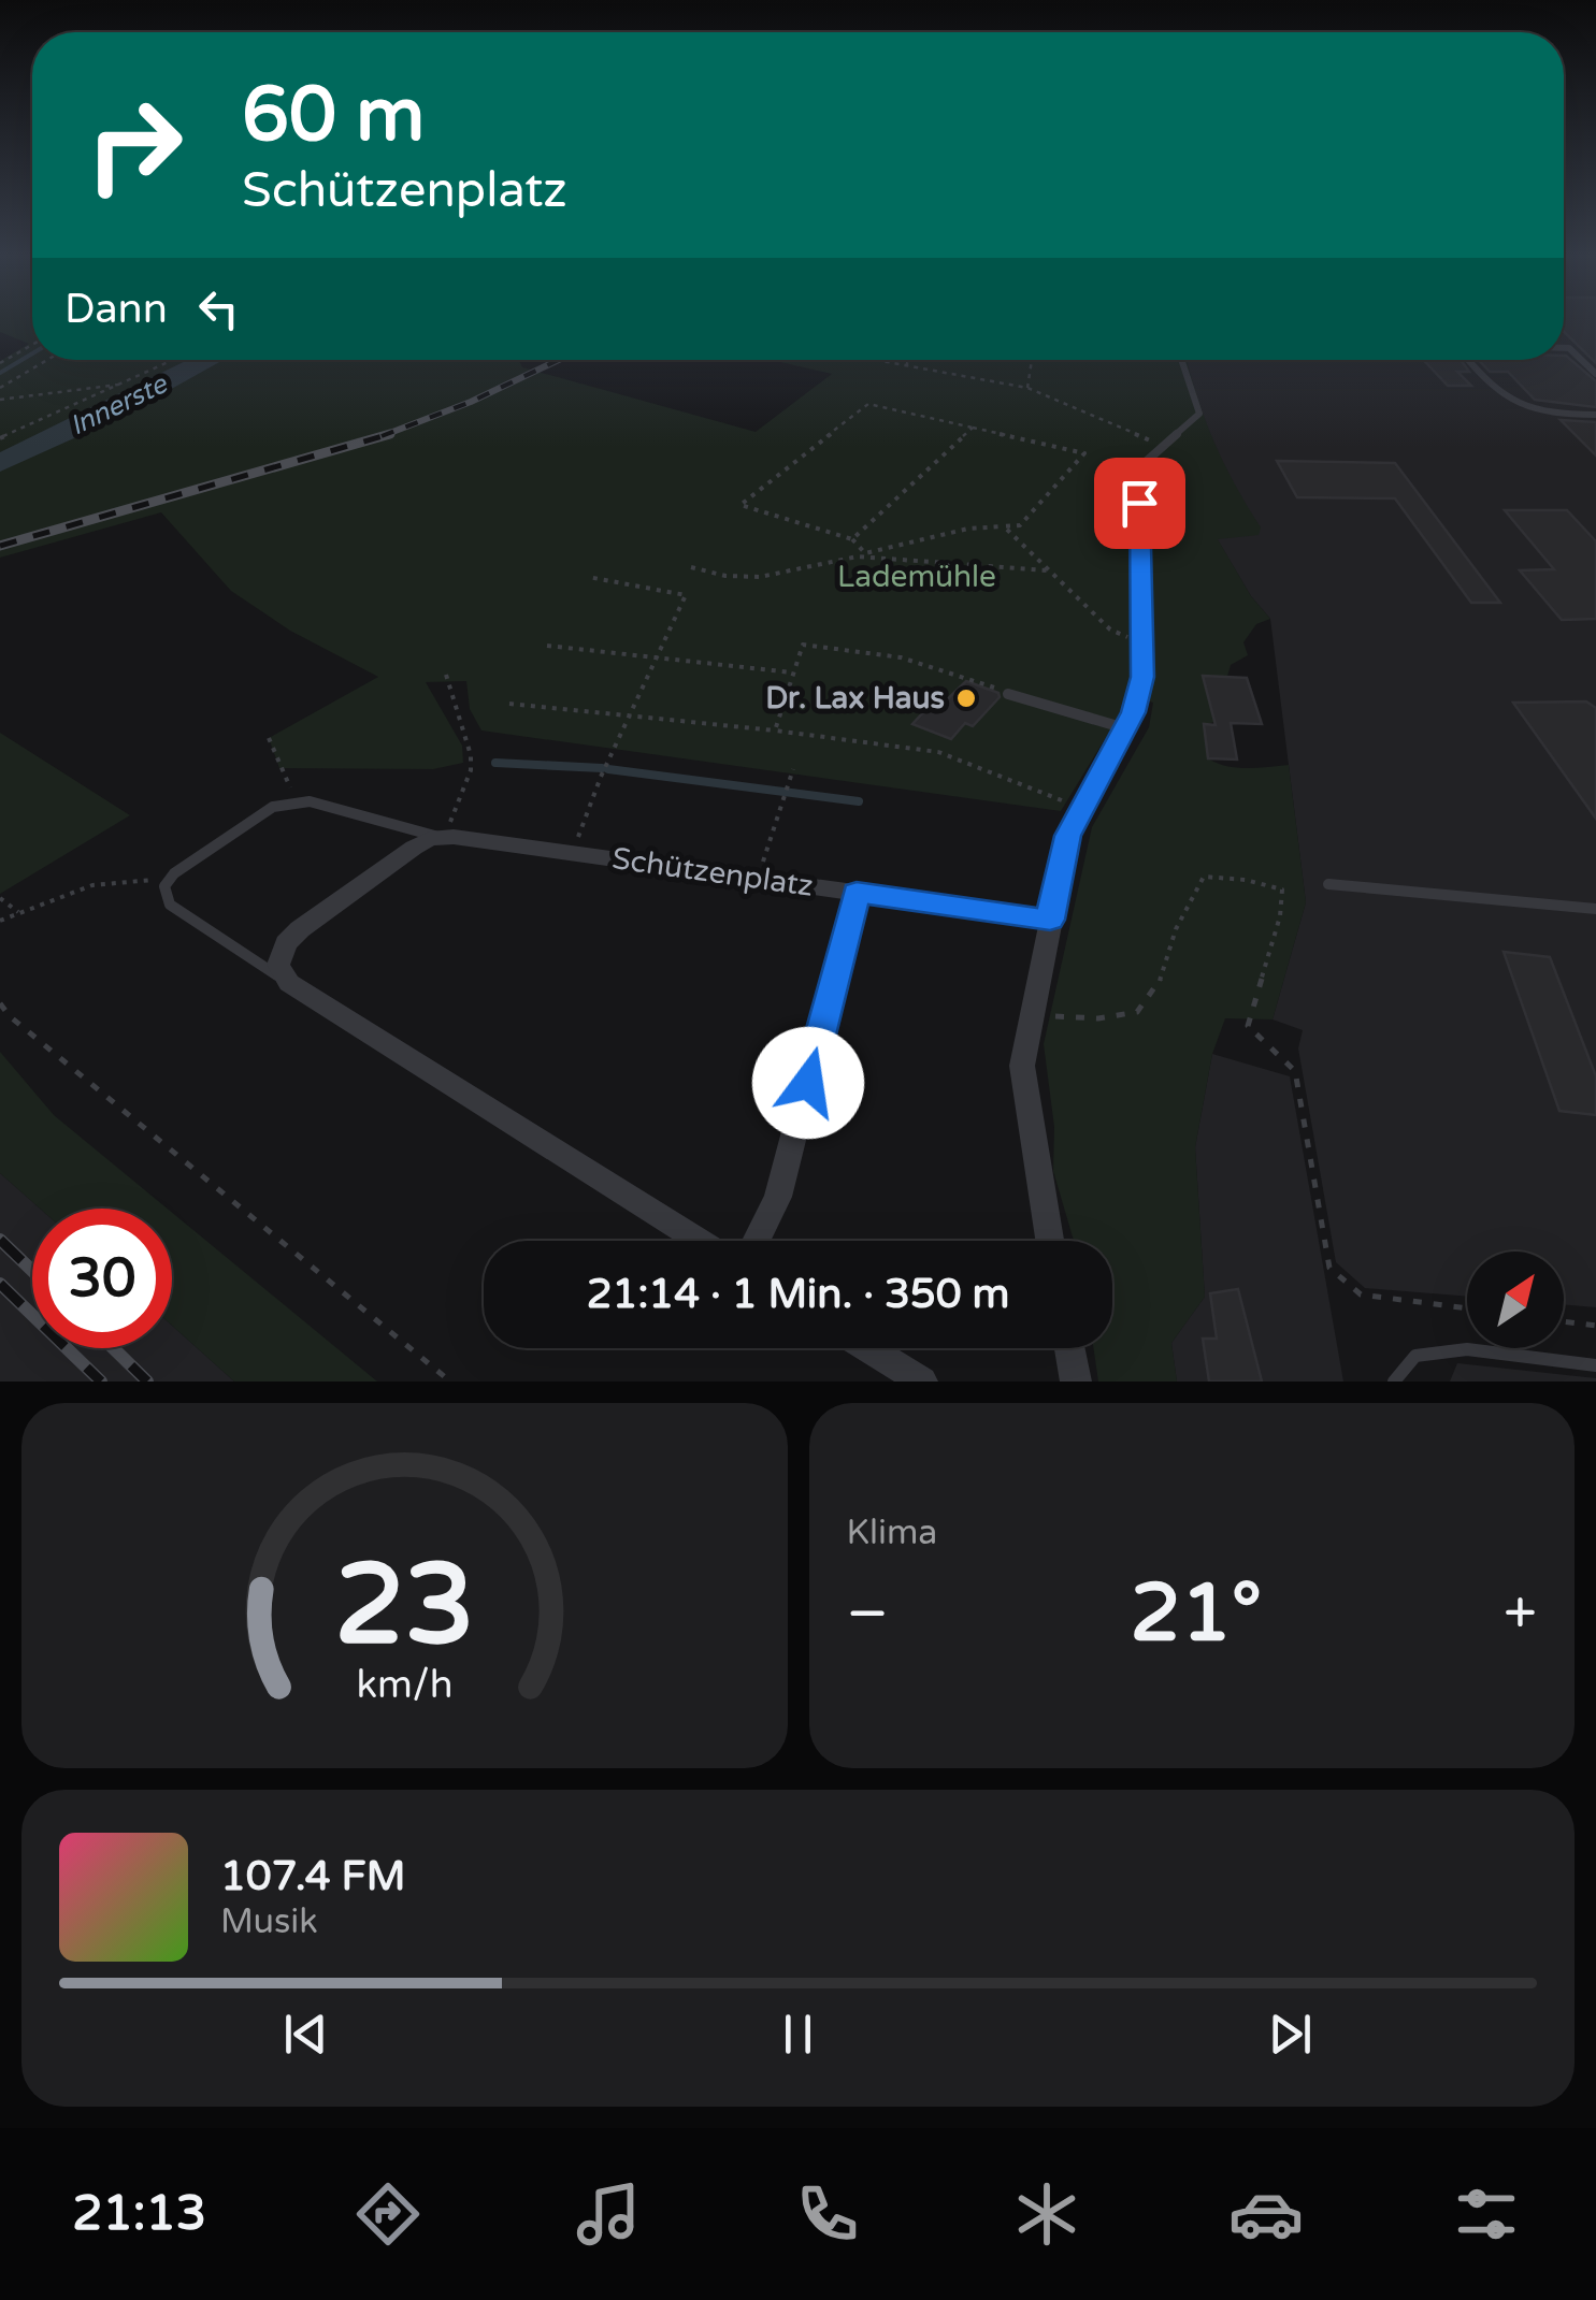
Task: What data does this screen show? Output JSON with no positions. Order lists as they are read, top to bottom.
{
  "streets": {
    "street": ["Schützenplatz"]
  },
  "water": ["Innerste"],
  "parks": ["Lademühle"],
  "places": ["Dr. Lax Haus"],
  "north": "top right",
  "page": {
    "turn": ["60 m", "Schützenplatz"],
    "then": "Dann",
    "limit": "30",
    "trip": "21:14 · 1 Min. · 350 m",
    "tile": "Klima",
    "heat": ["−", "21°", "+"],
    "song": ["107.4 FM", "Musik"],
    "tabs": "21:13",
    "gauge": ["23", "km/h"]
  }
}
